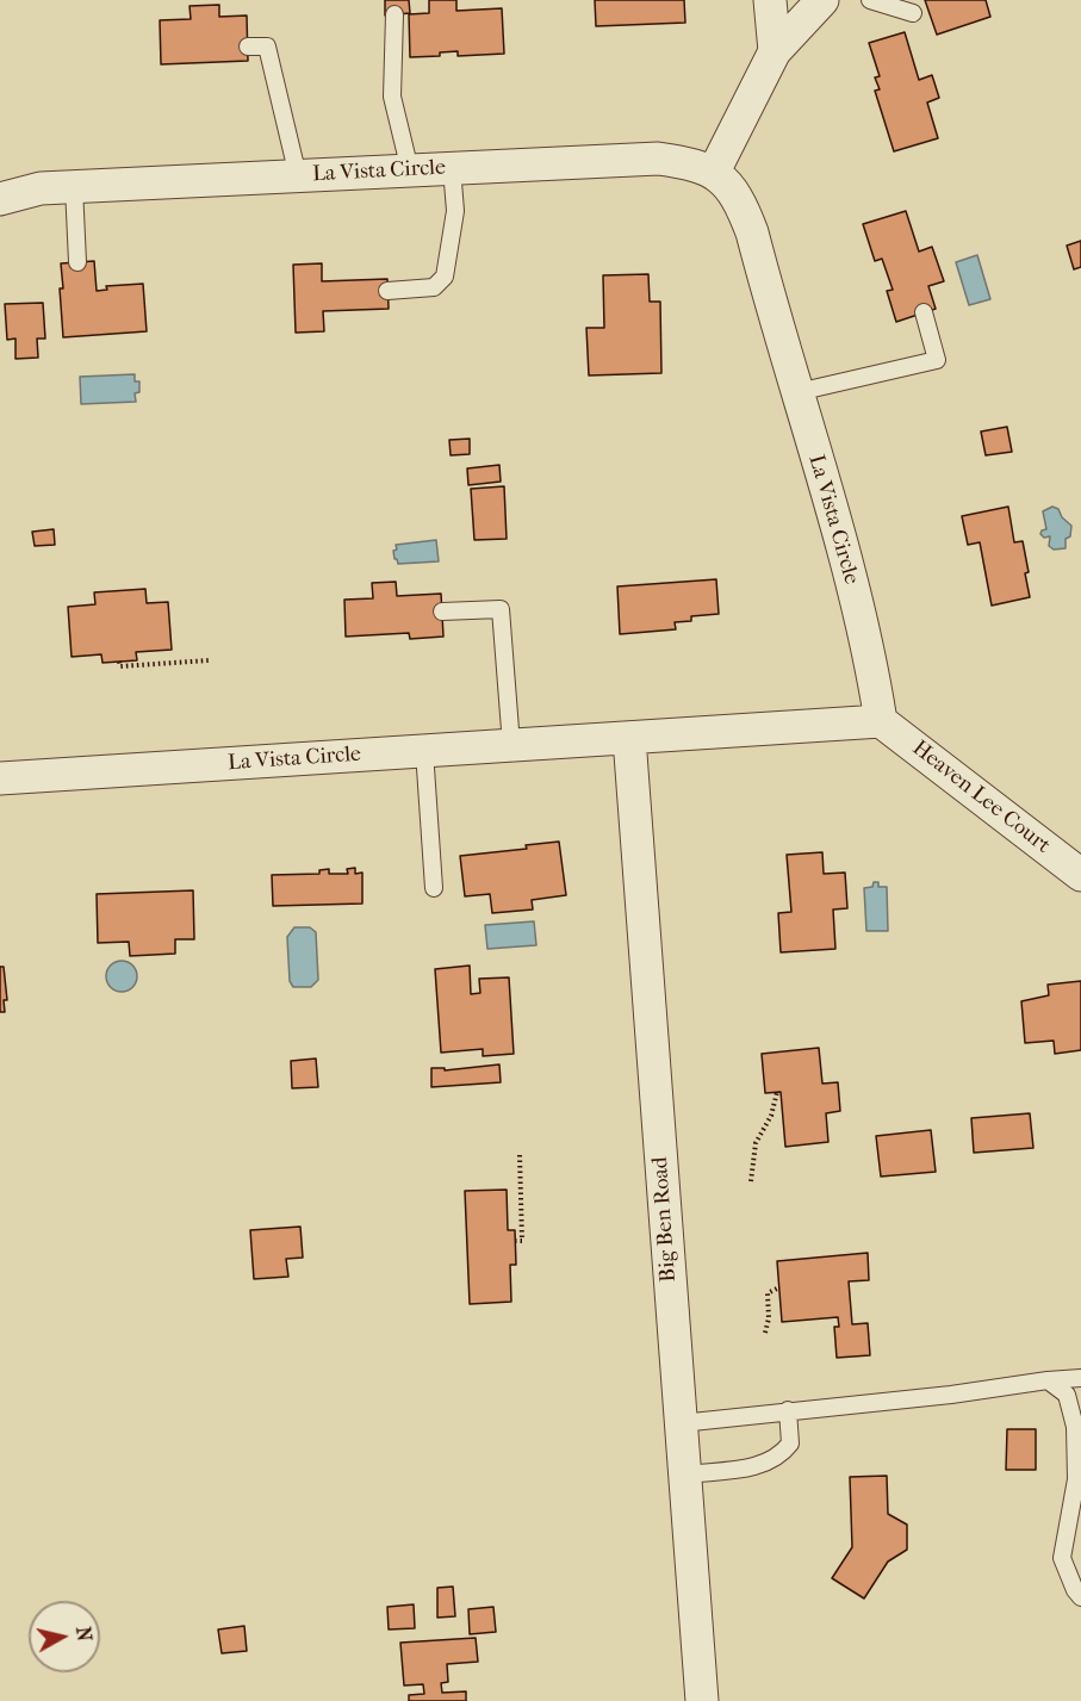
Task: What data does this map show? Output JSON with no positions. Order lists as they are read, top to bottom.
{
  "streets": {
    "street": ["La Vista Circle", "Heaven Lee Court", "Big Ben Road"]
  },
  "crossings": [
    ["La Vista Circle", "Heaven Lee Court"],
    ["La Vista Circle", "Big Ben Road"]
  ],
  "north": "right"
}
